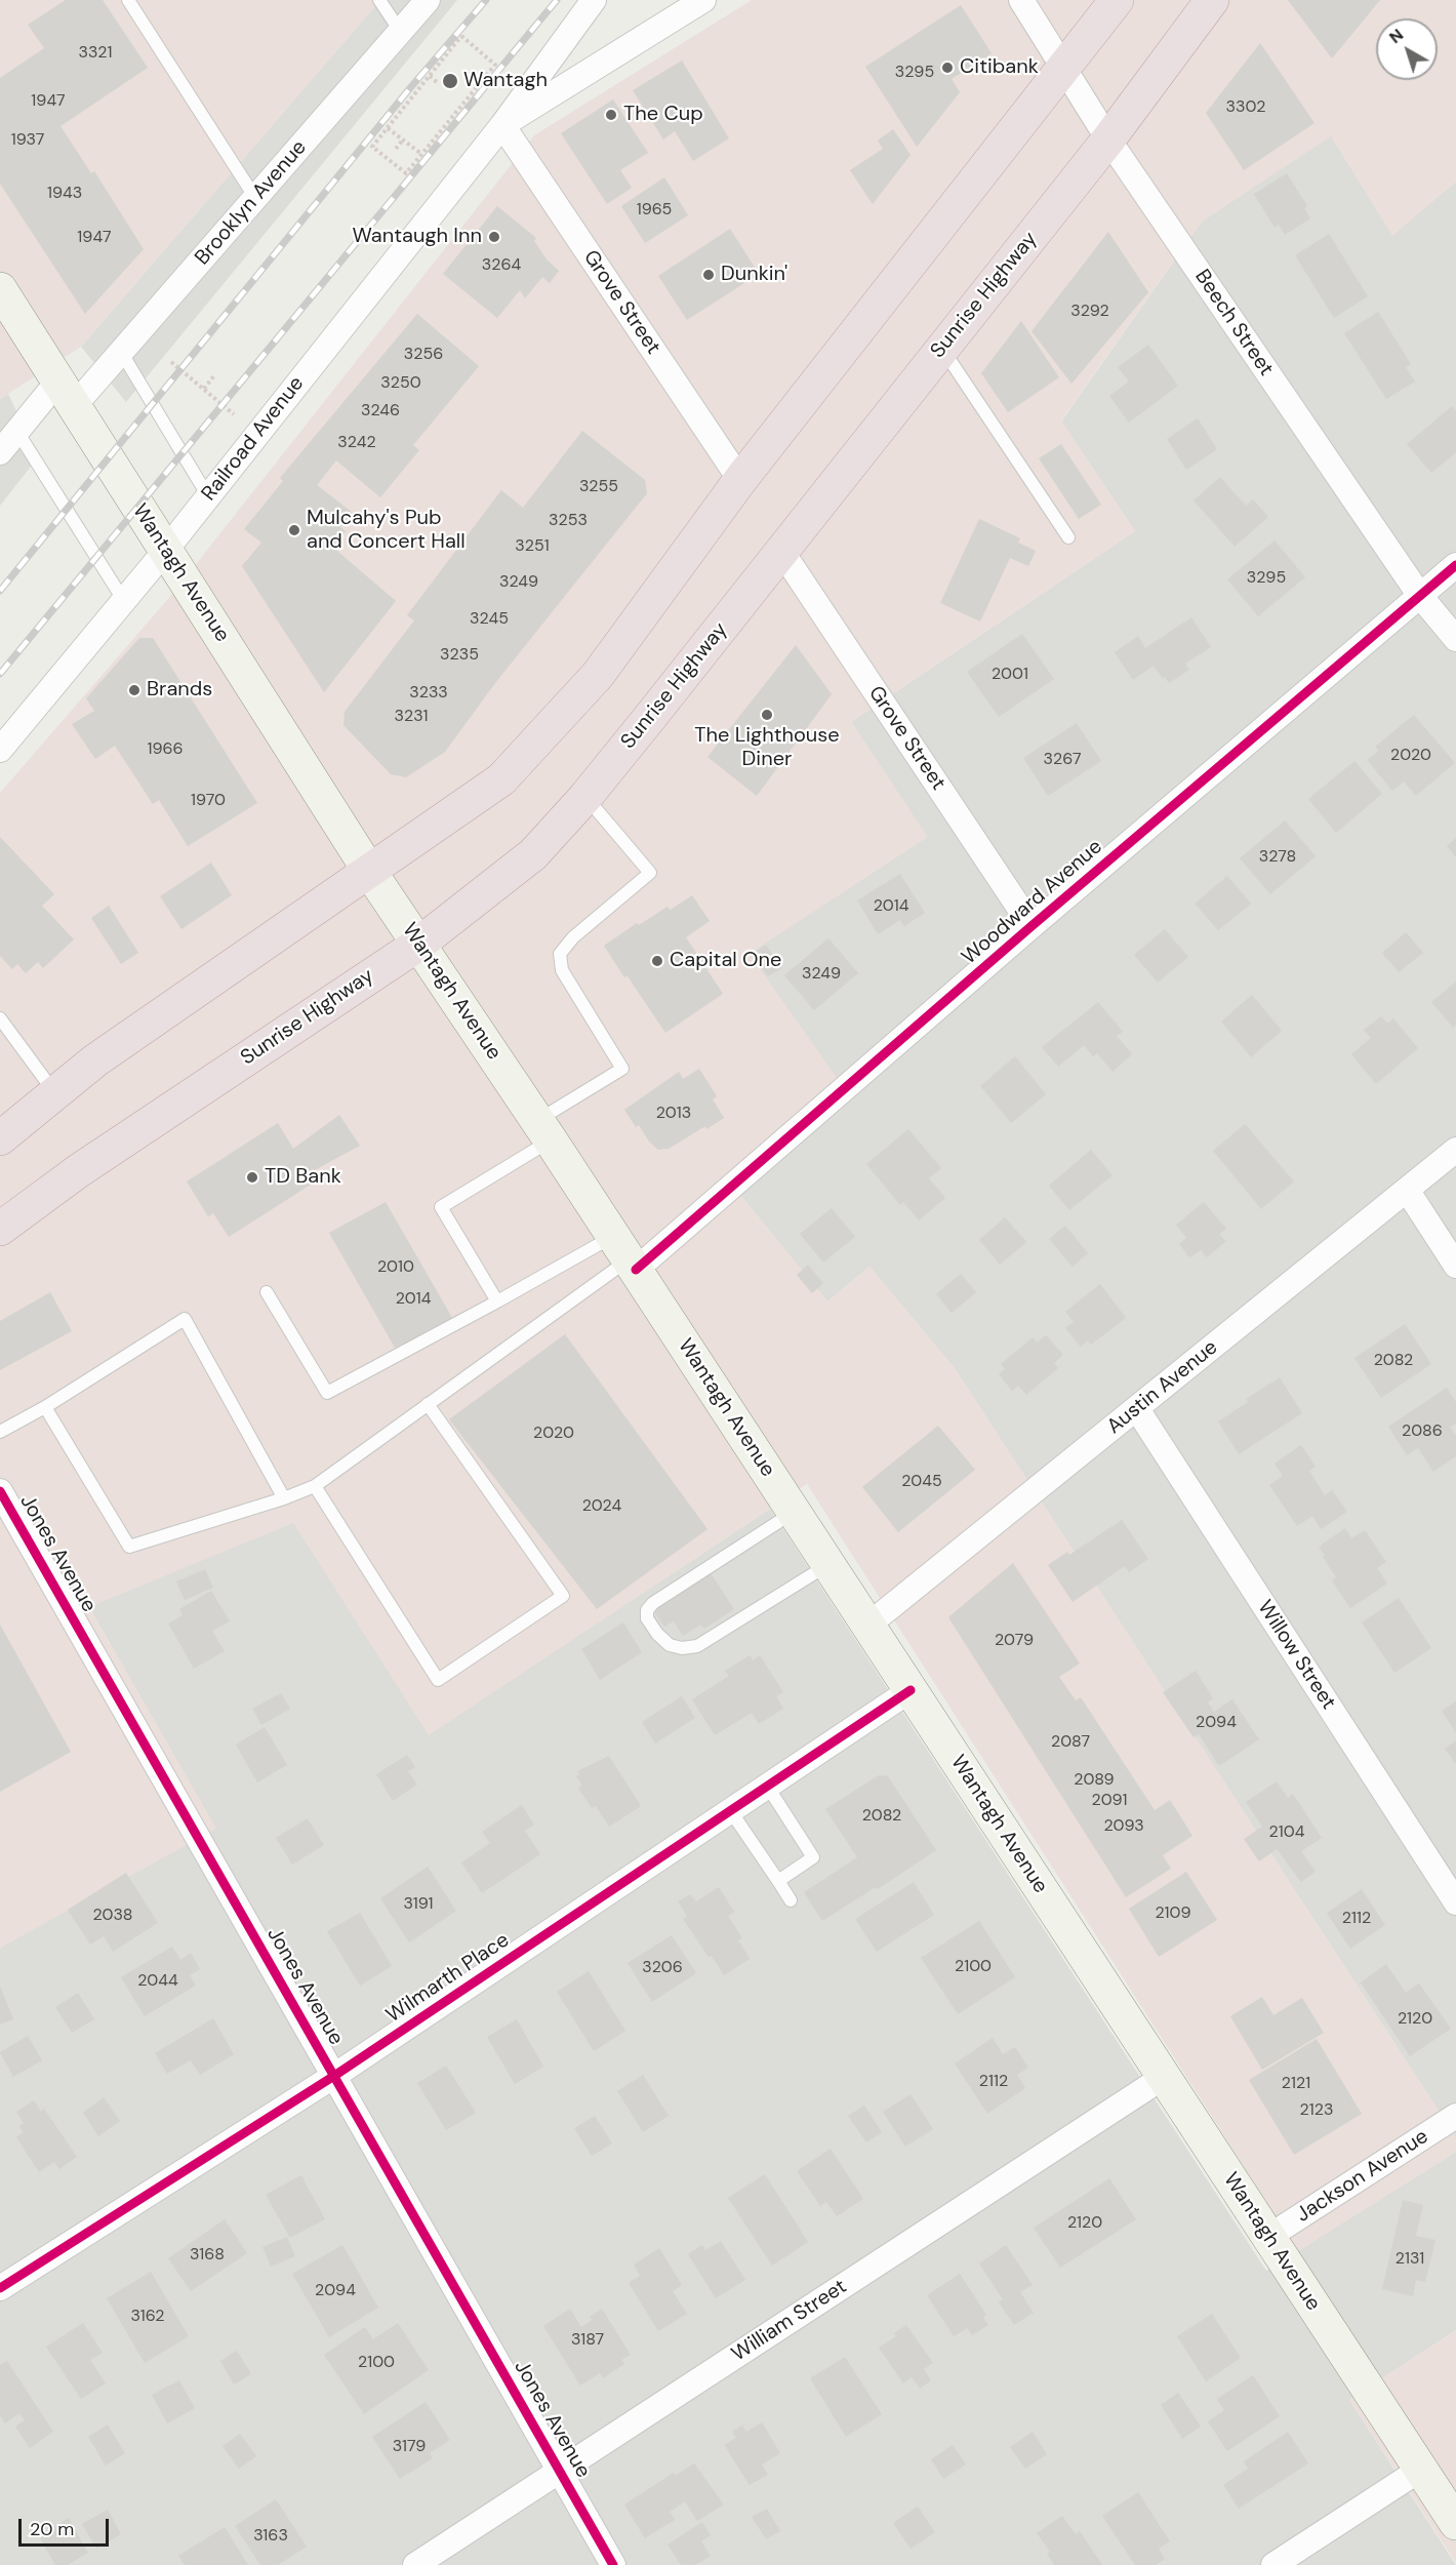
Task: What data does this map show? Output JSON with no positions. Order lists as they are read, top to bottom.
{
  "streets": {
    "highway": ["Sunrise Highway"],
    "main road": ["Wantagh Avenue"],
    "street": [
      "Brooklyn Avenue",
      "Grove Street",
      "Beech Street",
      "Railroad Avenue",
      "Woodward Avenue",
      "Austin Avenue",
      "Jones Avenue",
      "Willow Street",
      "Wilmarth Place",
      "Jackson Avenue",
      "William Street"
    ]
  },
  "crossings": [
    ["Brooklyn Avenue", "Wantagh Avenue"],
    ["Sunrise Highway", "Grove Street"],
    ["Sunrise Highway", "Beech Street"],
    ["Sunrise Highway", "Wantagh Avenue"],
    ["Grove Street", "Railroad Avenue"],
    ["Grove Street", "Woodward Avenue"],
    ["Beech Street", "Woodward Avenue"],
    ["Railroad Avenue", "Wantagh Avenue"],
    ["Wantagh Avenue", "Woodward Avenue"],
    ["Wantagh Avenue", "Austin Avenue"],
    ["Wantagh Avenue", "Wilmarth Place"],
    ["Wantagh Avenue", "Jackson Avenue"],
    ["Wantagh Avenue", "William Street"],
    ["Austin Avenue", "Willow Street"],
    ["Jones Avenue", "Wilmarth Place"],
    ["Jones Avenue", "William Street"]
  ],
  "places": [
    "Citibank",
    "Wantagh",
    "The Cup",
    "Wantaugh Inn",
    "Dunkin'",
    "Mulcahy's Pub and Concert Hall",
    "Brands",
    "The Lighthouse Diner",
    "Capital One",
    "TD Bank"
  ],
  "house_numbers": [
    "3321",
    "3295",
    "1947",
    "3302",
    "1937",
    "1943",
    "1965",
    "1947",
    "3264",
    "3292",
    "3256",
    "3250",
    "3246",
    "3242",
    "3255",
    "3253",
    "3251",
    "3295",
    "3249",
    "3245",
    "3235",
    "2001",
    "3233",
    "3231",
    "1966",
    "2020",
    "3267",
    "1970",
    "3278",
    "2014",
    "3249",
    "2013",
    "2010",
    "2014",
    "2082",
    "2086",
    "2020",
    "2045",
    "2024",
    "2079",
    "2094",
    "2087",
    "2089",
    "2091",
    "2082",
    "2093",
    "2104",
    "3191",
    "2109",
    "2038",
    "2112",
    "2100",
    "3206",
    "2044",
    "2120",
    "2112",
    "2121",
    "2123",
    "2120",
    "3168",
    "2131",
    "2094",
    "3162",
    "3187",
    "2100",
    "3179",
    "3163"
  ],
  "scale_bar": "20 m",
  "north": "top left"
}
